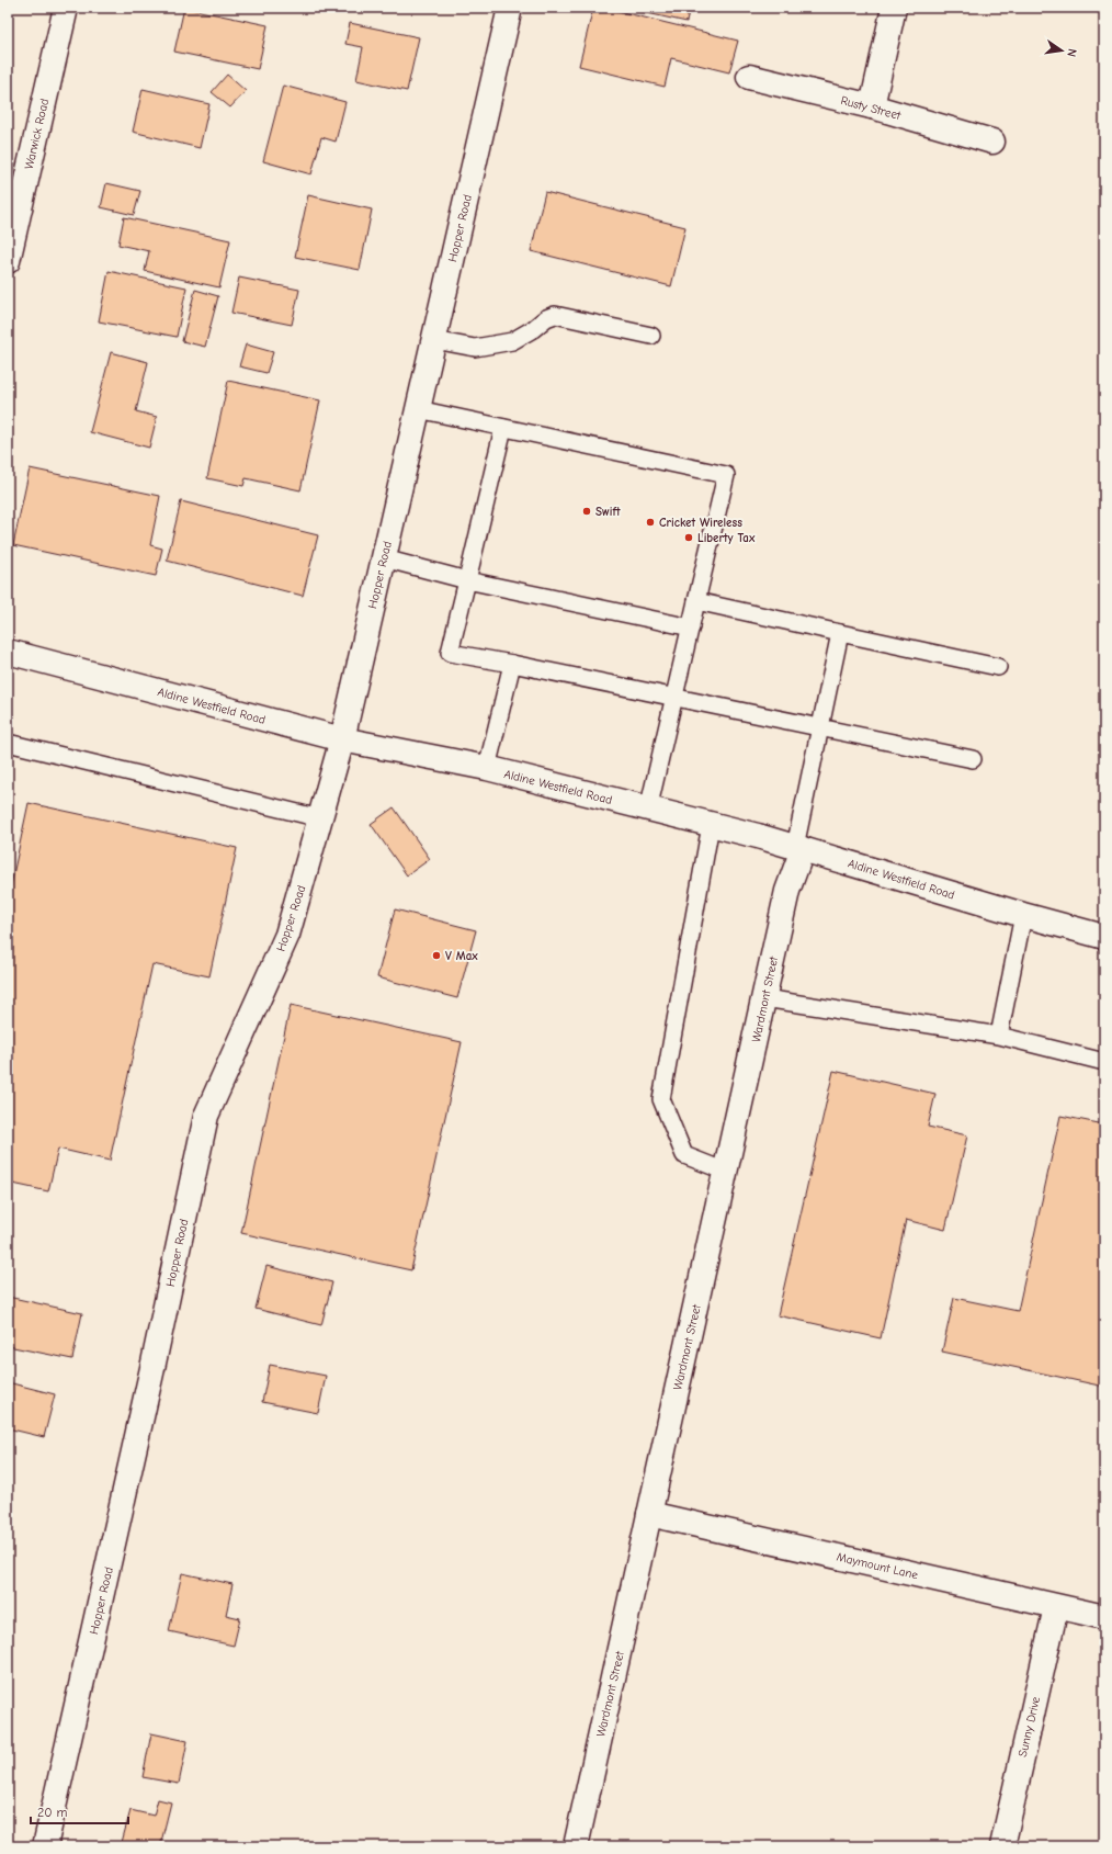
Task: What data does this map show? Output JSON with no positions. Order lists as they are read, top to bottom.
{
  "streets": {
    "main road": [
      "Rusty Street",
      "Warwick Road",
      "Hopper Road",
      "Aldine Westfield Road",
      "Wardmont Street",
      "Maymount Lane",
      "Sunny Drive"
    ]
  },
  "crossings": [
    ["Hopper Road", "Aldine Westfield Road"],
    ["Aldine Westfield Road", "Wardmont Street"],
    ["Wardmont Street", "Maymount Lane"],
    ["Maymount Lane", "Sunny Drive"]
  ],
  "places": [
    "Swift",
    "Cricket Wireless",
    "Liberty Tax",
    "V Max"
  ],
  "scale_bar": "20 m",
  "north": "right"
}
